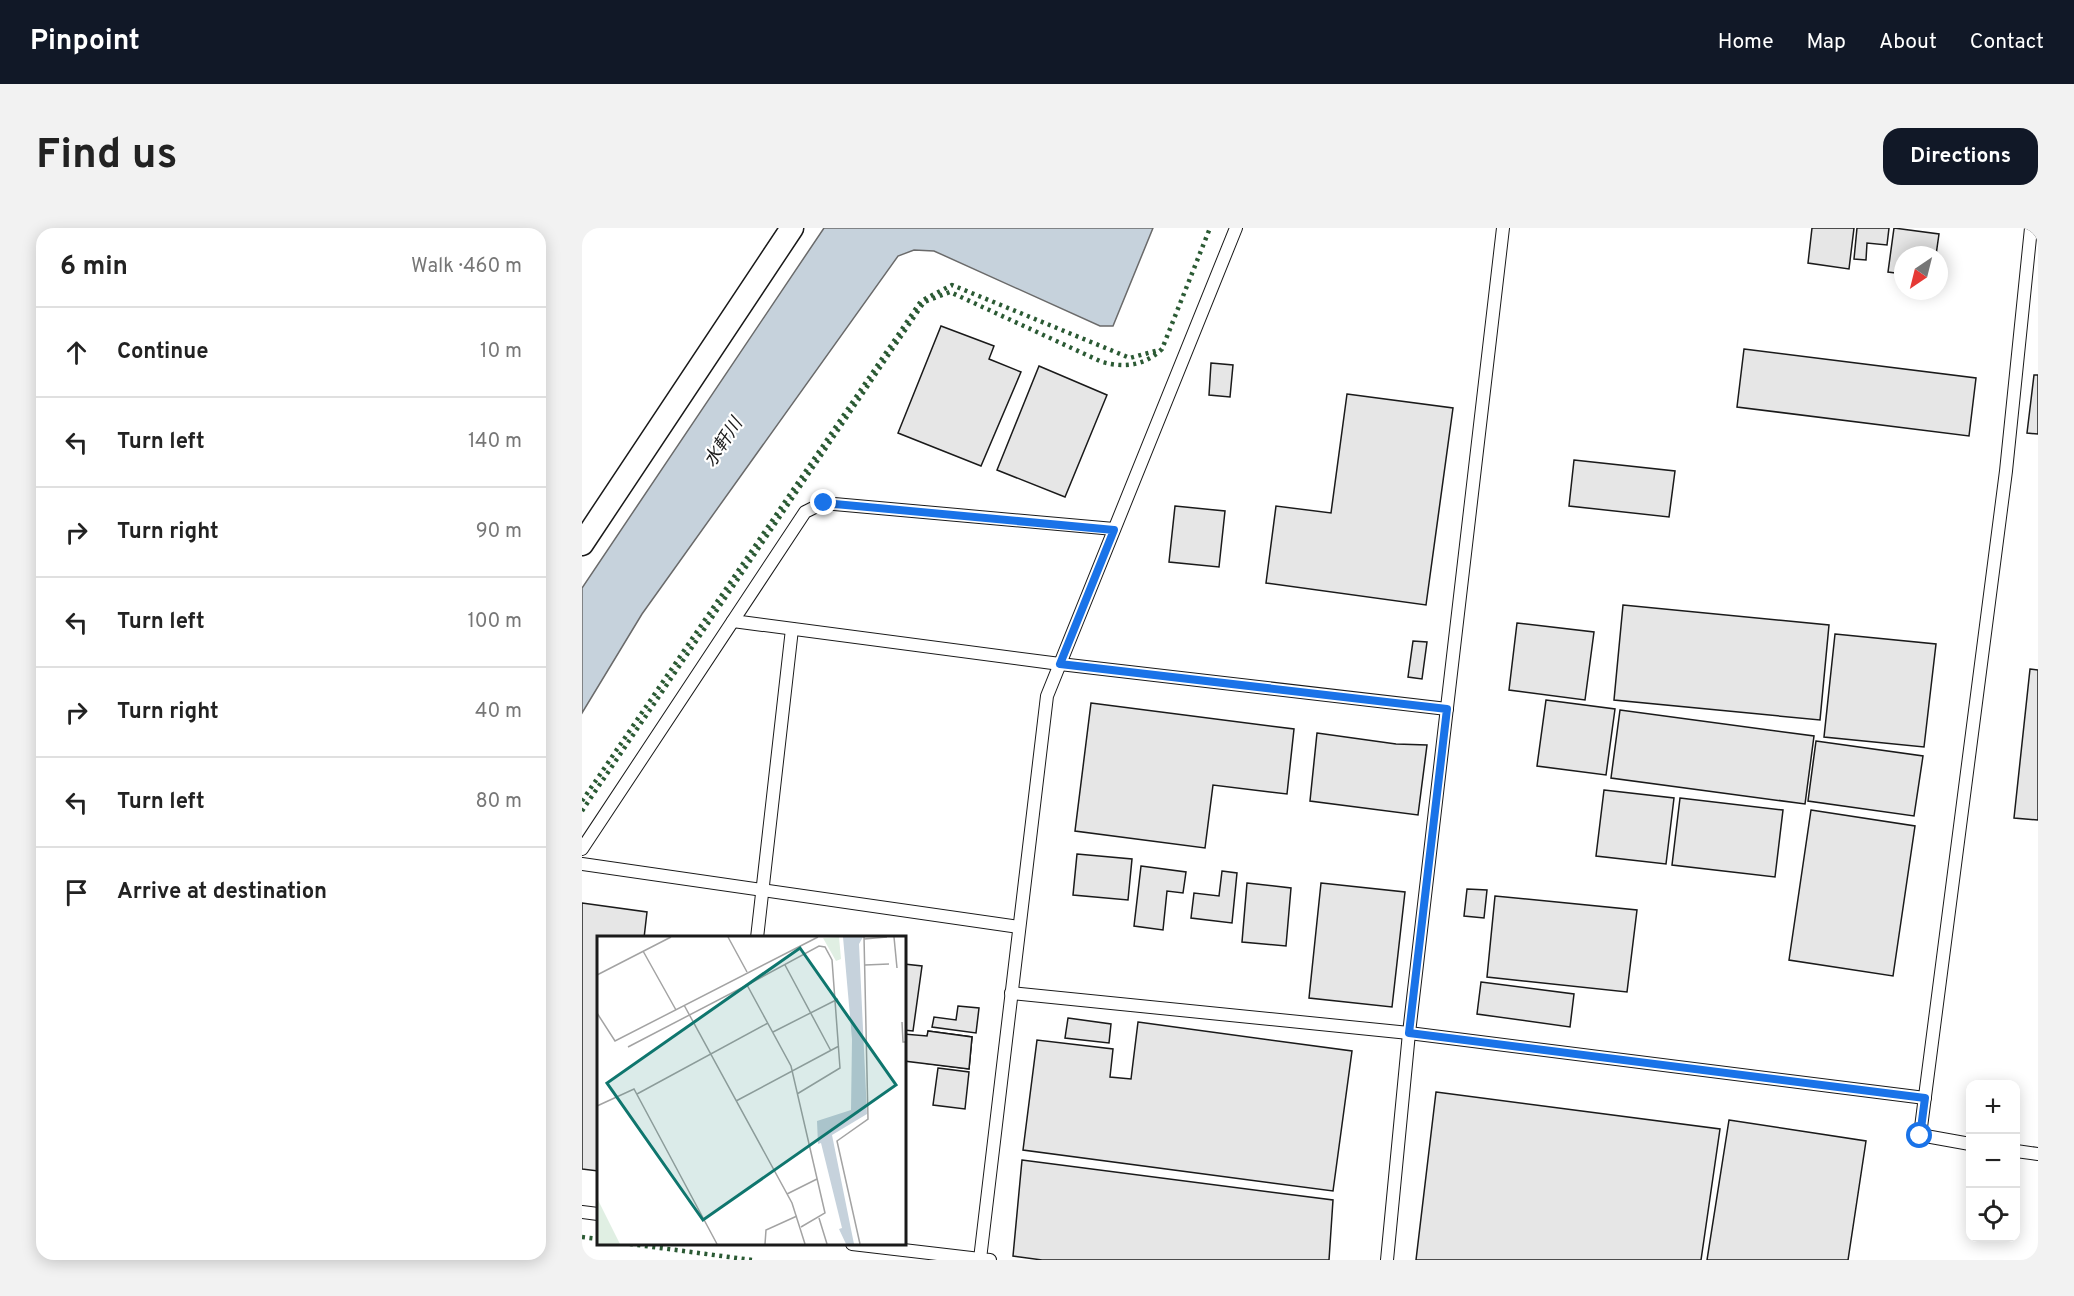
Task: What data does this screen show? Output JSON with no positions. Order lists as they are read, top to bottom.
{
  "water": ["水軒川"],
  "north": "bottom left",
  "page": {
    "header": "Pinpoint",
    "nav": [
      "Home",
      "Map",
      "About",
      "Contact"
    ],
    "buttons": "Directions",
    "title": "Find us",
    "heading": ["6 min", "Walk · 460 m"],
    "list": [
      ["Continue", "10 m"],
      ["Turn left", "140 m"],
      ["Turn right", "90 m"],
      ["Turn left", "100 m"],
      ["Turn right", "40 m"],
      ["Turn left", "80 m"],
      "Arrive at destination"
    ],
    "map_buttons": ["+", "−"]
  }
}
